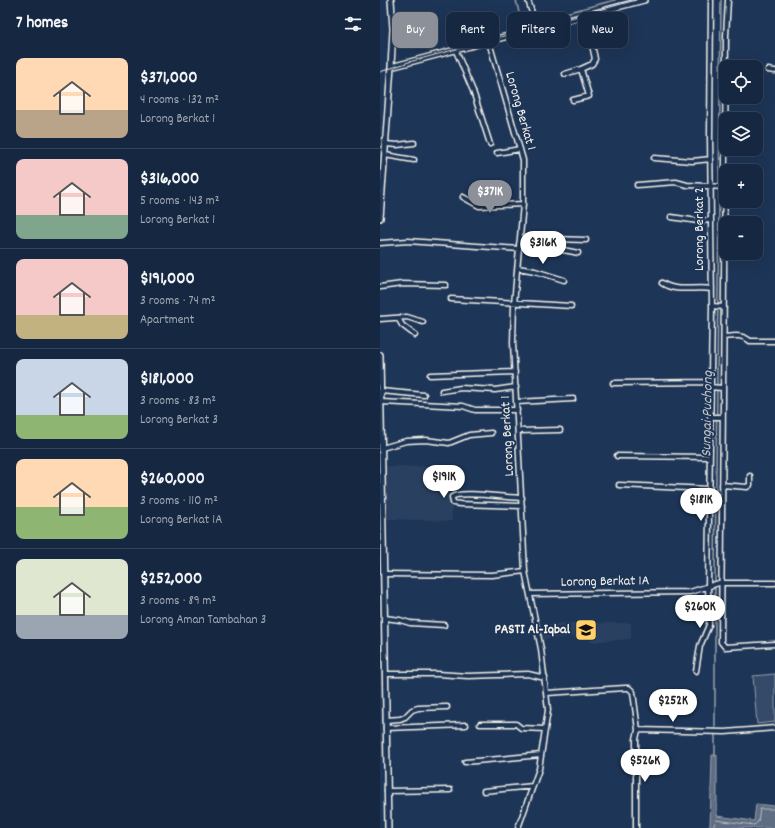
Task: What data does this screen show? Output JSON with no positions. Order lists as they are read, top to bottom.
{
  "streets": {
    "street": ["Lorong Berkat 1", "Lorong Berkat 2", "Lorong Berkat 1A"]
  },
  "crossings": [
    ["Lorong Berkat 1", "Lorong Berkat 1A"],
    ["Lorong Berkat 2", "Lorong Berkat 1A"]
  ],
  "water": ["Sungai Puchong"],
  "places": {
    "school or university": ["PASTI Al-Iqbal"]
  },
  "page": {
    "heading": "7 homes",
    "chip": [
      "Buy",
      "Rent",
      "Filters",
      "New"
    ],
    "list": [
      {
        "name": "$371,000",
        "note": "4 rooms · 132 m² · Lorong Berkat 1"
      },
      {
        "name": "$316,000",
        "note": "5 rooms · 143 m² · Lorong Berkat 1"
      },
      {
        "name": "$191,000",
        "note": "3 rooms · 74 m² · Apartment"
      },
      {
        "name": "$181,000",
        "note": "3 rooms · 83 m² · Lorong Berkat 3"
      },
      {
        "name": "$260,000",
        "note": "3 rooms · 110 m² · Lorong Berkat 1A"
      },
      {
        "name": "$252,000",
        "note": "3 rooms · 89 m² · Lorong Aman Tambahan 3"
      }
    ],
    "map_buttons": ["+", "−"],
    "price": [
      "$371K",
      "$316K",
      "$191K",
      "$181K",
      "$260K",
      "$252K",
      "$526K"
    ]
  }
}
